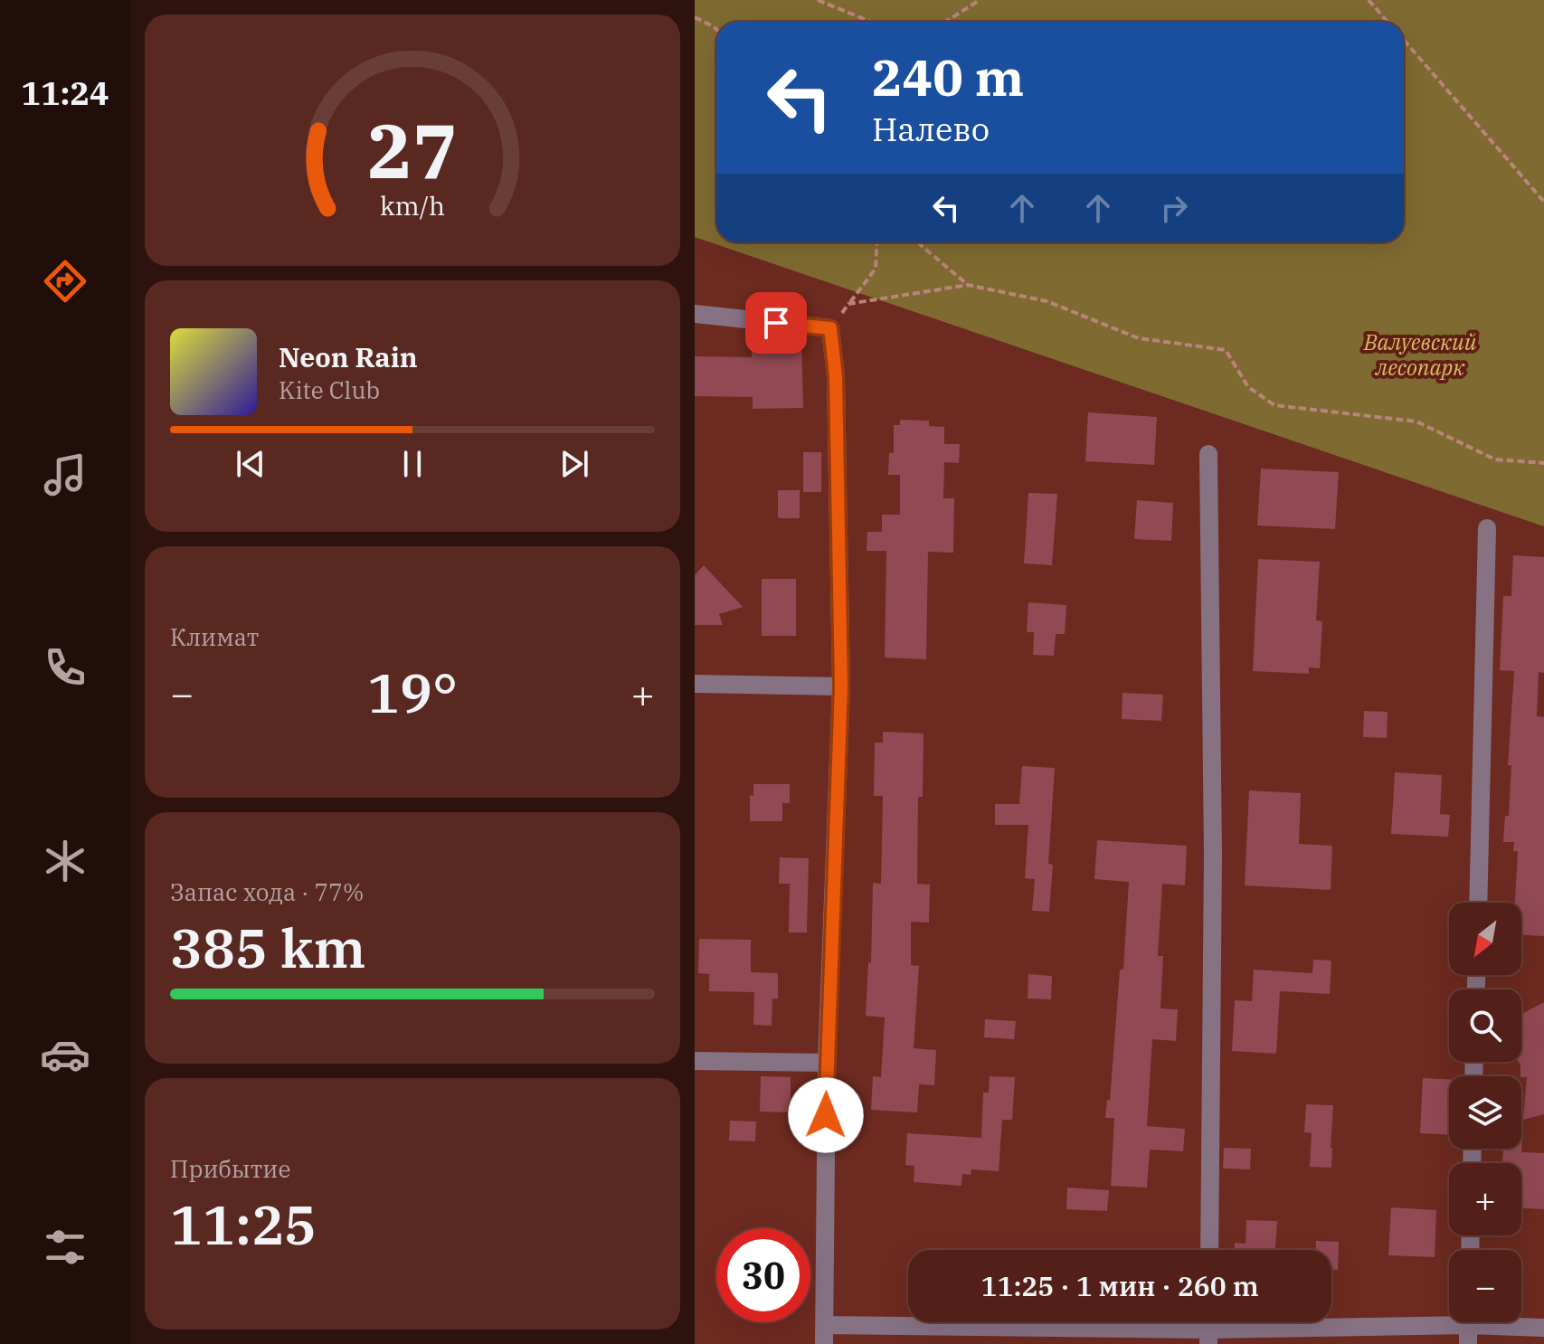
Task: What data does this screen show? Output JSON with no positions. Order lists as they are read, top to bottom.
{
  "parks": ["Валуевский лесопарк"],
  "north": "bottom left",
  "page": {
    "tabs": "11:24",
    "turn": ["240 m", "Налево"],
    "song": ["Neon Rain", "Kite Club"],
    "tile": [
      "Климат",
      ["Запас хода · 77%", "385 km"],
      ["Прибытие", "11:25"]
    ],
    "heat": ["−", "19°", "+"],
    "map_buttons": ["+", "−"],
    "limit": "30",
    "trip": "11:25 · 1 мин · 260 m",
    "gauge": ["27", "km/h"]
  }
}
